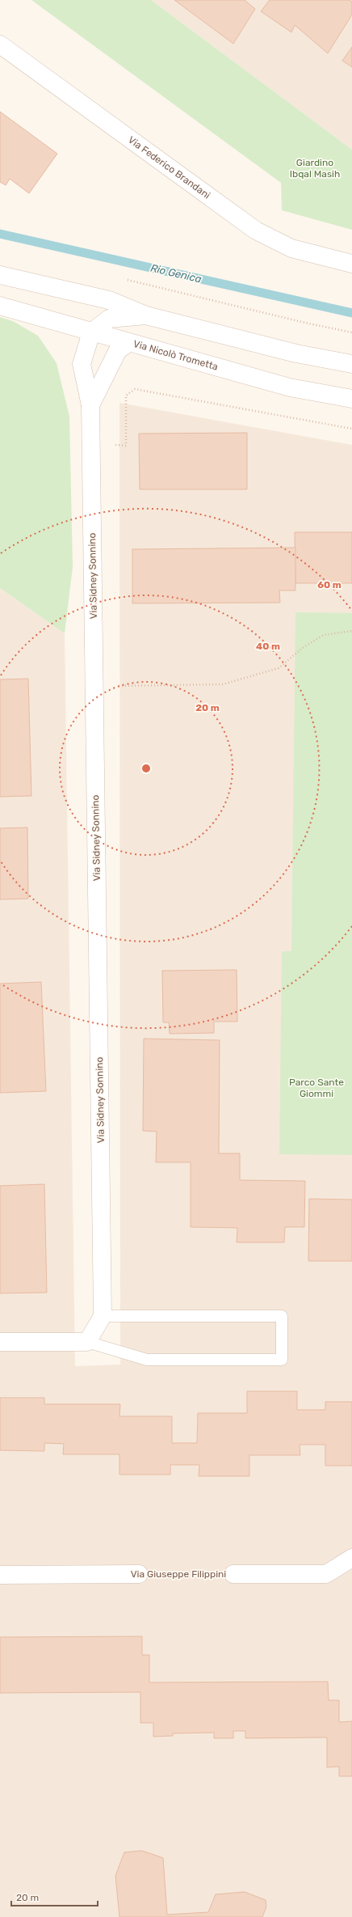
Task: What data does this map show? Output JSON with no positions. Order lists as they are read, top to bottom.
{
  "streets": {
    "street": [
      "Via Federico Brandani",
      "Via Nicolò Trometta",
      "Via Sidney Sonnino",
      "Via Giuseppe Filippini"
    ]
  },
  "crossings": [
    ["Via Nicolò Trometta", "Via Sidney Sonnino"]
  ],
  "water": ["Rio Genica"],
  "parks": ["Giardino Ibqal Masih", "Parco Sante Giommi"],
  "scale_bar": "20 m",
  "rings": ["60 m", "40 m", "20 m"]
}
